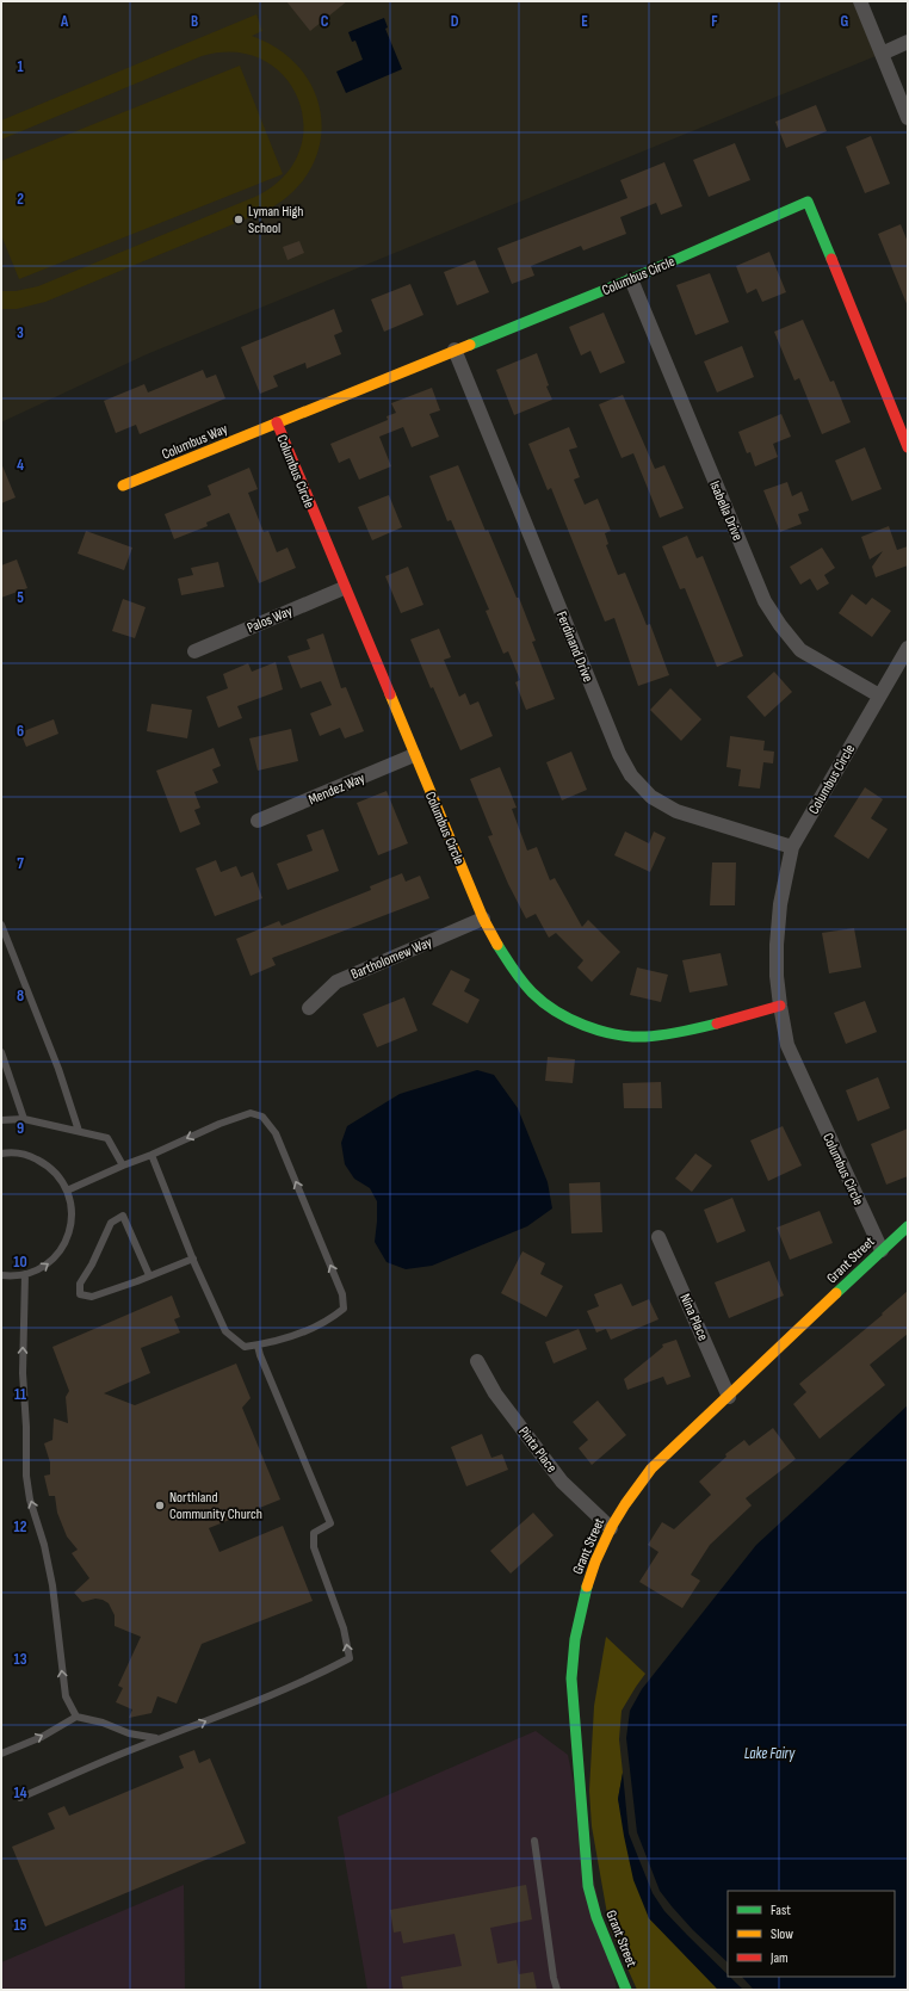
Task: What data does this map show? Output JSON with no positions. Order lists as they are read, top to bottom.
{
  "streets": {
    "street": [
      "Columbus Circle",
      "Columbus Way",
      "Isabella Drive",
      "Palos Way",
      "Ferdinand Drive",
      "Mendez Way",
      "Bartholomew Way",
      "Grant Street",
      "Nina Place",
      "Pinta Place"
    ]
  },
  "crossings": [
    ["Columbus Circle", "Columbus Way"],
    ["Columbus Circle", "Isabella Drive"],
    ["Columbus Circle", "Palos Way"],
    ["Columbus Circle", "Ferdinand Drive"],
    ["Columbus Circle", "Mendez Way"],
    ["Columbus Circle", "Bartholomew Way"],
    ["Columbus Circle", "Grant Street"],
    ["Grant Street", "Nina Place"],
    ["Grant Street", "Pinta Place"]
  ],
  "water": ["Lake Fairy"],
  "places": ["Lyman High School", "Northland Community Church"],
  "legend": ["Fast", "Slow", "Jam"],
  "grid": {
    "columns": [
      "A",
      "B",
      "C",
      "D",
      "E",
      "F",
      "G"
    ],
    "rows": [
      "1",
      "2",
      "3",
      "4",
      "5",
      "6",
      "7",
      "8",
      "9",
      "10",
      "11",
      "12",
      "13",
      "14",
      "15"
    ]
  }
}
